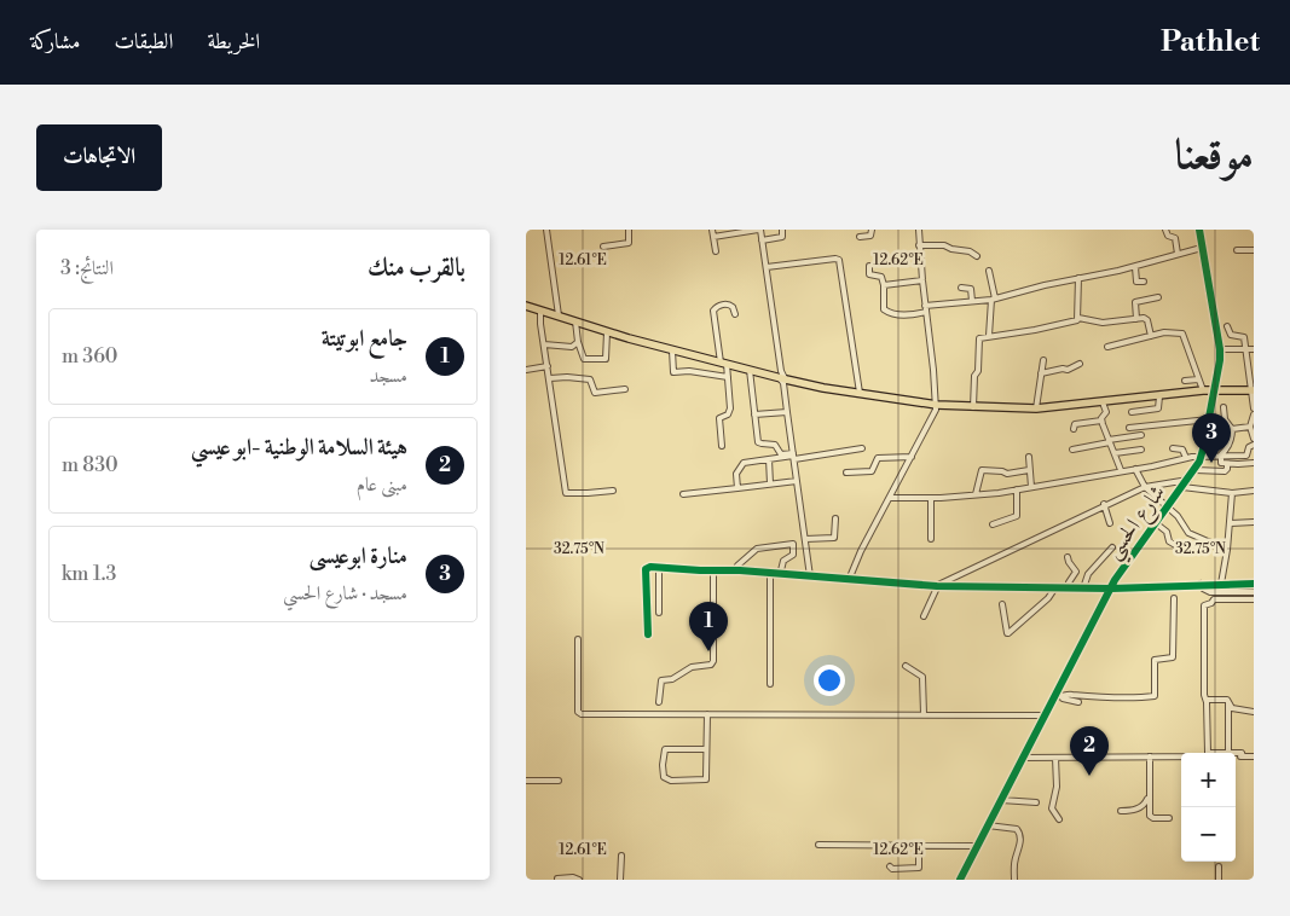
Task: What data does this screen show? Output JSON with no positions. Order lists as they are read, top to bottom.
{
  "streets": {
    "street": ["شارع الحسي"]
  },
  "page": {
    "header": "Pathlet",
    "nav": ["الخريطة", "الطبقات", "مشاركة"],
    "title": "موقعنا",
    "buttons": "الاتجاهات",
    "heading": ["بالقرب منك", "النتائج: 3"],
    "list": [
      {
        "mark": "1",
        "name": "جامع ابوتيتة",
        "note": "مسجد",
        "value": "360 m"
      },
      {
        "mark": "2",
        "name": "هيئة السلامة الوطنية -ابو عيسي",
        "note": "مبنى عام",
        "value": "830 m"
      },
      {
        "mark": "3",
        "name": "منارة ابوعيسى",
        "note": "مسجد · شارع الحسي",
        "value": "1.3 km"
      }
    ],
    "pins": ["3", "1", "2"],
    "map_buttons": ["+", "−"]
  },
  "coordinates": ["12.61°E", "12.62°E", "32.75°N"]
}
